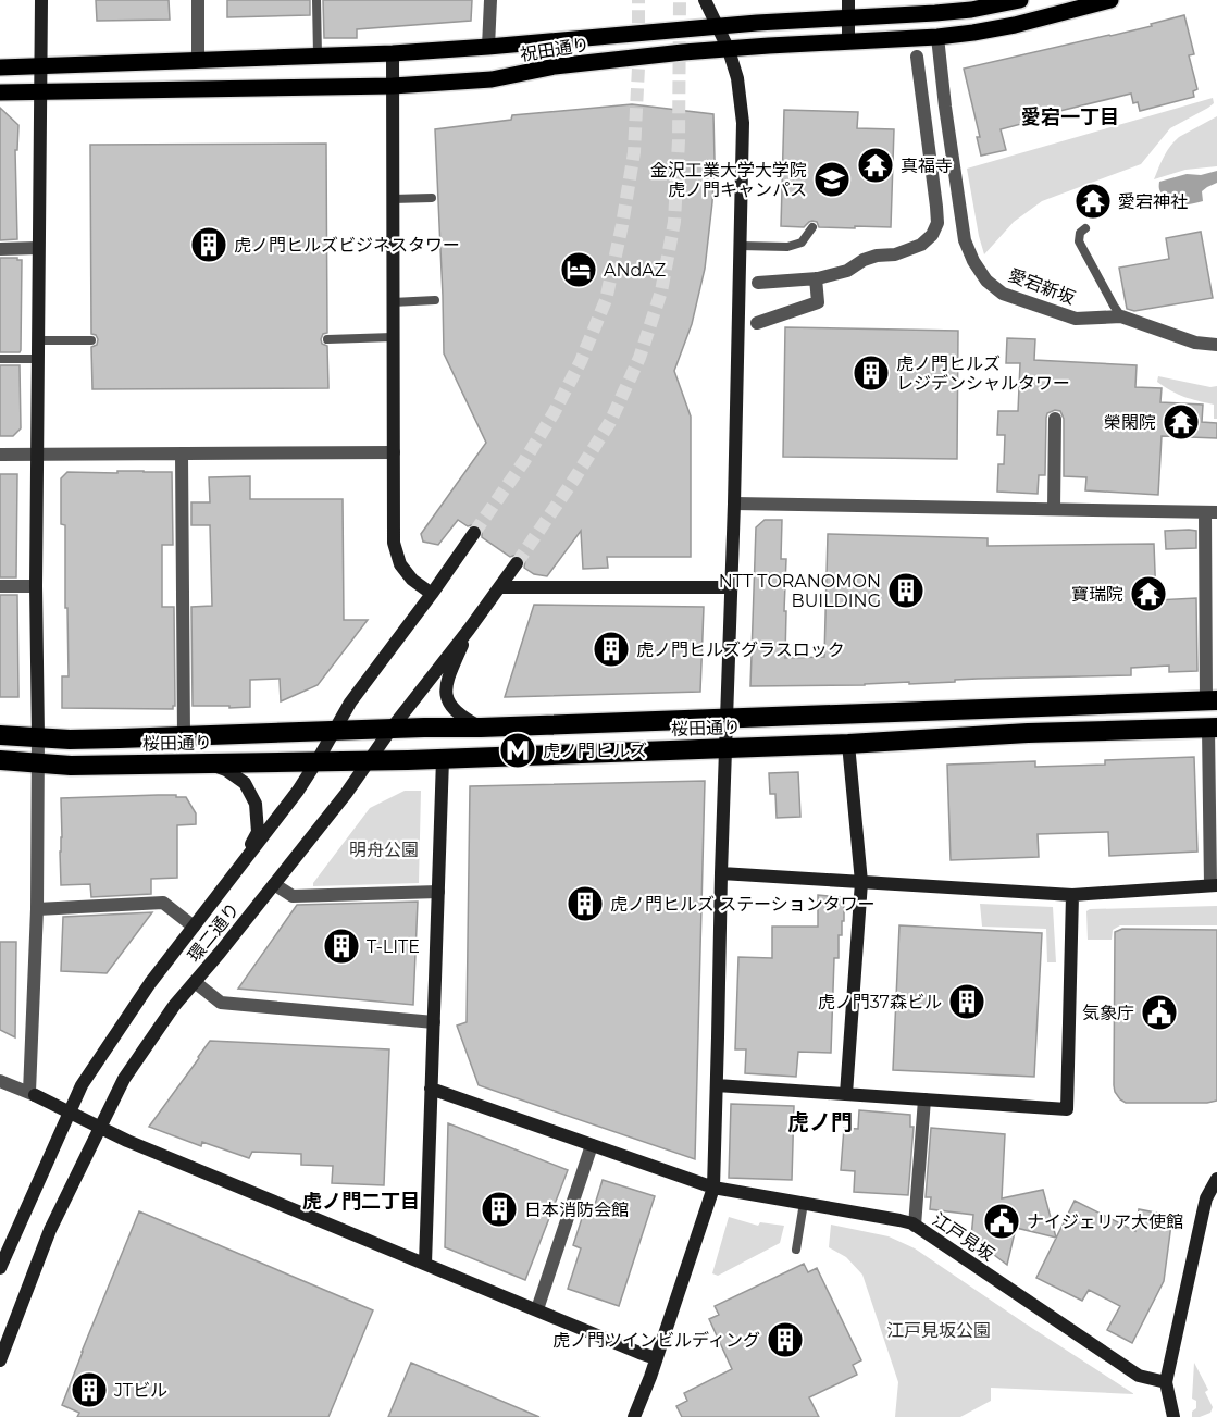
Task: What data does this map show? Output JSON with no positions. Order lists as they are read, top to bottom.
{
  "streets": {
    "highway": ["桜田通り"],
    "main road": ["祝田通り"],
    "street": ["愛宕新坂", "環二通り", "江戸見坂"]
  },
  "crossings": [
    ["祝田通り", "愛宕新坂"],
    ["桜田通り", "環二通り"]
  ],
  "districts": ["愛宕一丁目", "虎ノ門", "虎ノ門二丁目"],
  "parks": ["明舟公園", "江戸見坂公園"],
  "places": {
    "temple": [
      "真福寺",
      "愛宕神社",
      "榮閑院",
      "寶瑞院"
    ],
    "school or university": ["金沢工業大学大学院 虎ノ門キャンパス"],
    "building": [
      "虎ノ門ヒルズビジネスタワー",
      "虎ノ門ヒルズ レジデンシャルタワー",
      "NTT TORANOMON BUILDING",
      "虎ノ門ヒルズグラスロック",
      "虎ノ門ヒルズ ステーションタワー",
      "T-LITE",
      "虎ノ門37森ビル",
      "日本消防会館",
      "虎ノ門ツインビルディング",
      "JTビル"
    ],
    "hotel": ["ANdAZ"],
    "metro station": ["虎ノ門ヒルズ"],
    "public building": ["気象庁", "ナイジェリア大使館"]
  }
}
